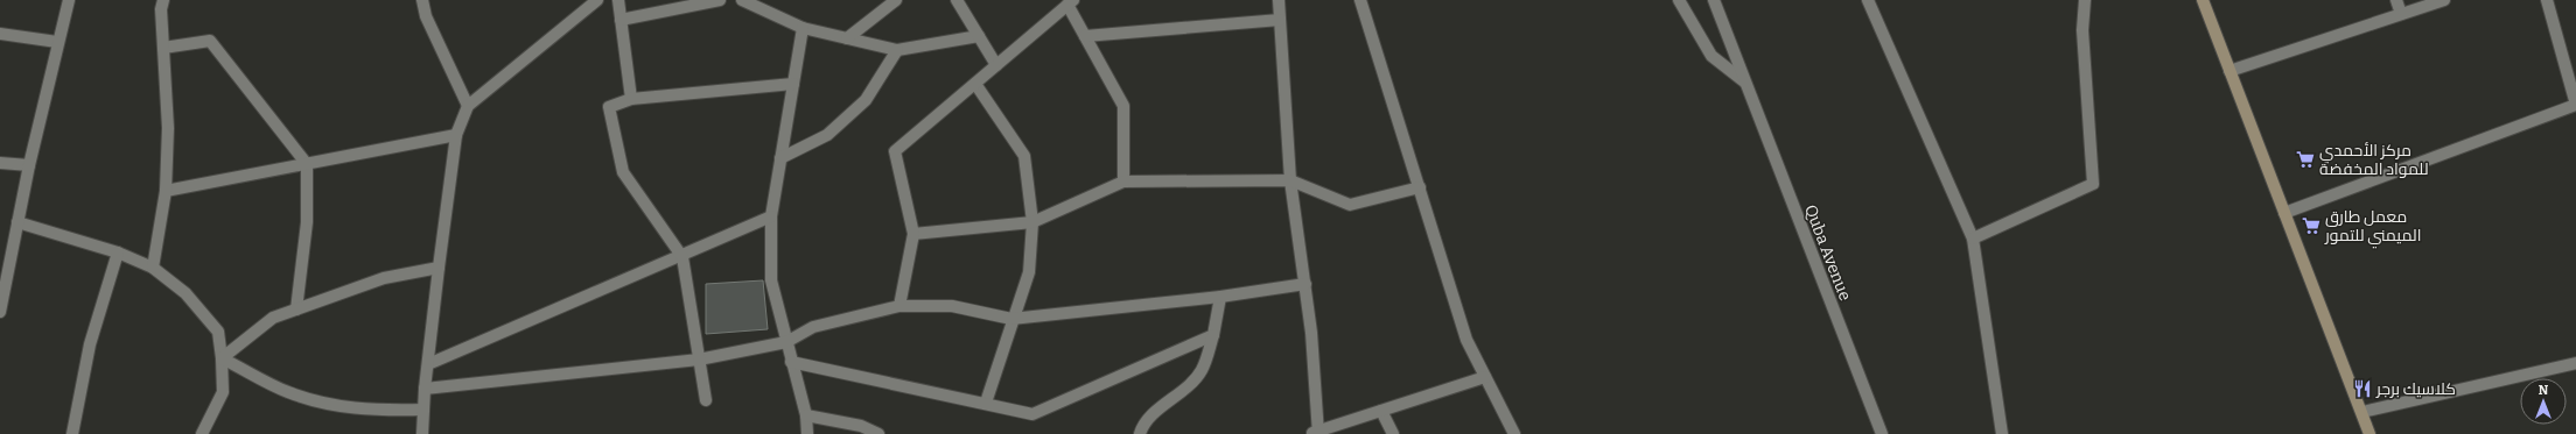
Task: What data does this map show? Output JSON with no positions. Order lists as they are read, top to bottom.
{
  "streets": {
    "street": ["Quba Avenue"]
  },
  "places": {
    "supermarket": ["مركز الأحمدي للمواد المخفضة", "معمل طارق الميمني للتمور"],
    "restaurant": ["كلاسيك برجر"]
  },
  "north": "top"
}
